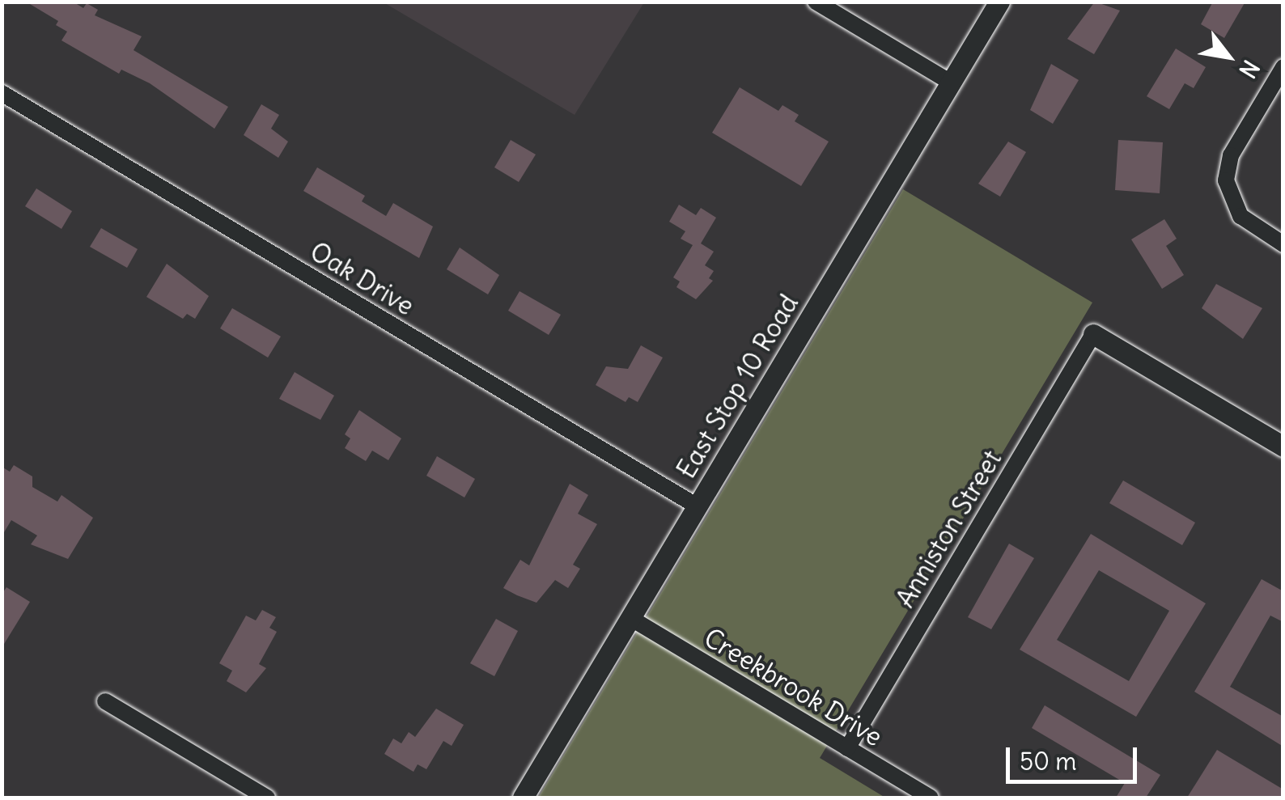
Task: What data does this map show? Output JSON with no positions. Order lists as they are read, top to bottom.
{
  "streets": {
    "street": [
      "Oak Drive",
      "East Stop 10 Road",
      "Anniston Street",
      "Creekbrook Drive"
    ]
  },
  "crossings": [
    ["Oak Drive", "East Stop 10 Road"],
    ["East Stop 10 Road", "Creekbrook Drive"],
    ["Anniston Street", "Creekbrook Drive"]
  ],
  "scale_bar": "50 m",
  "north": "bottom right"
}
